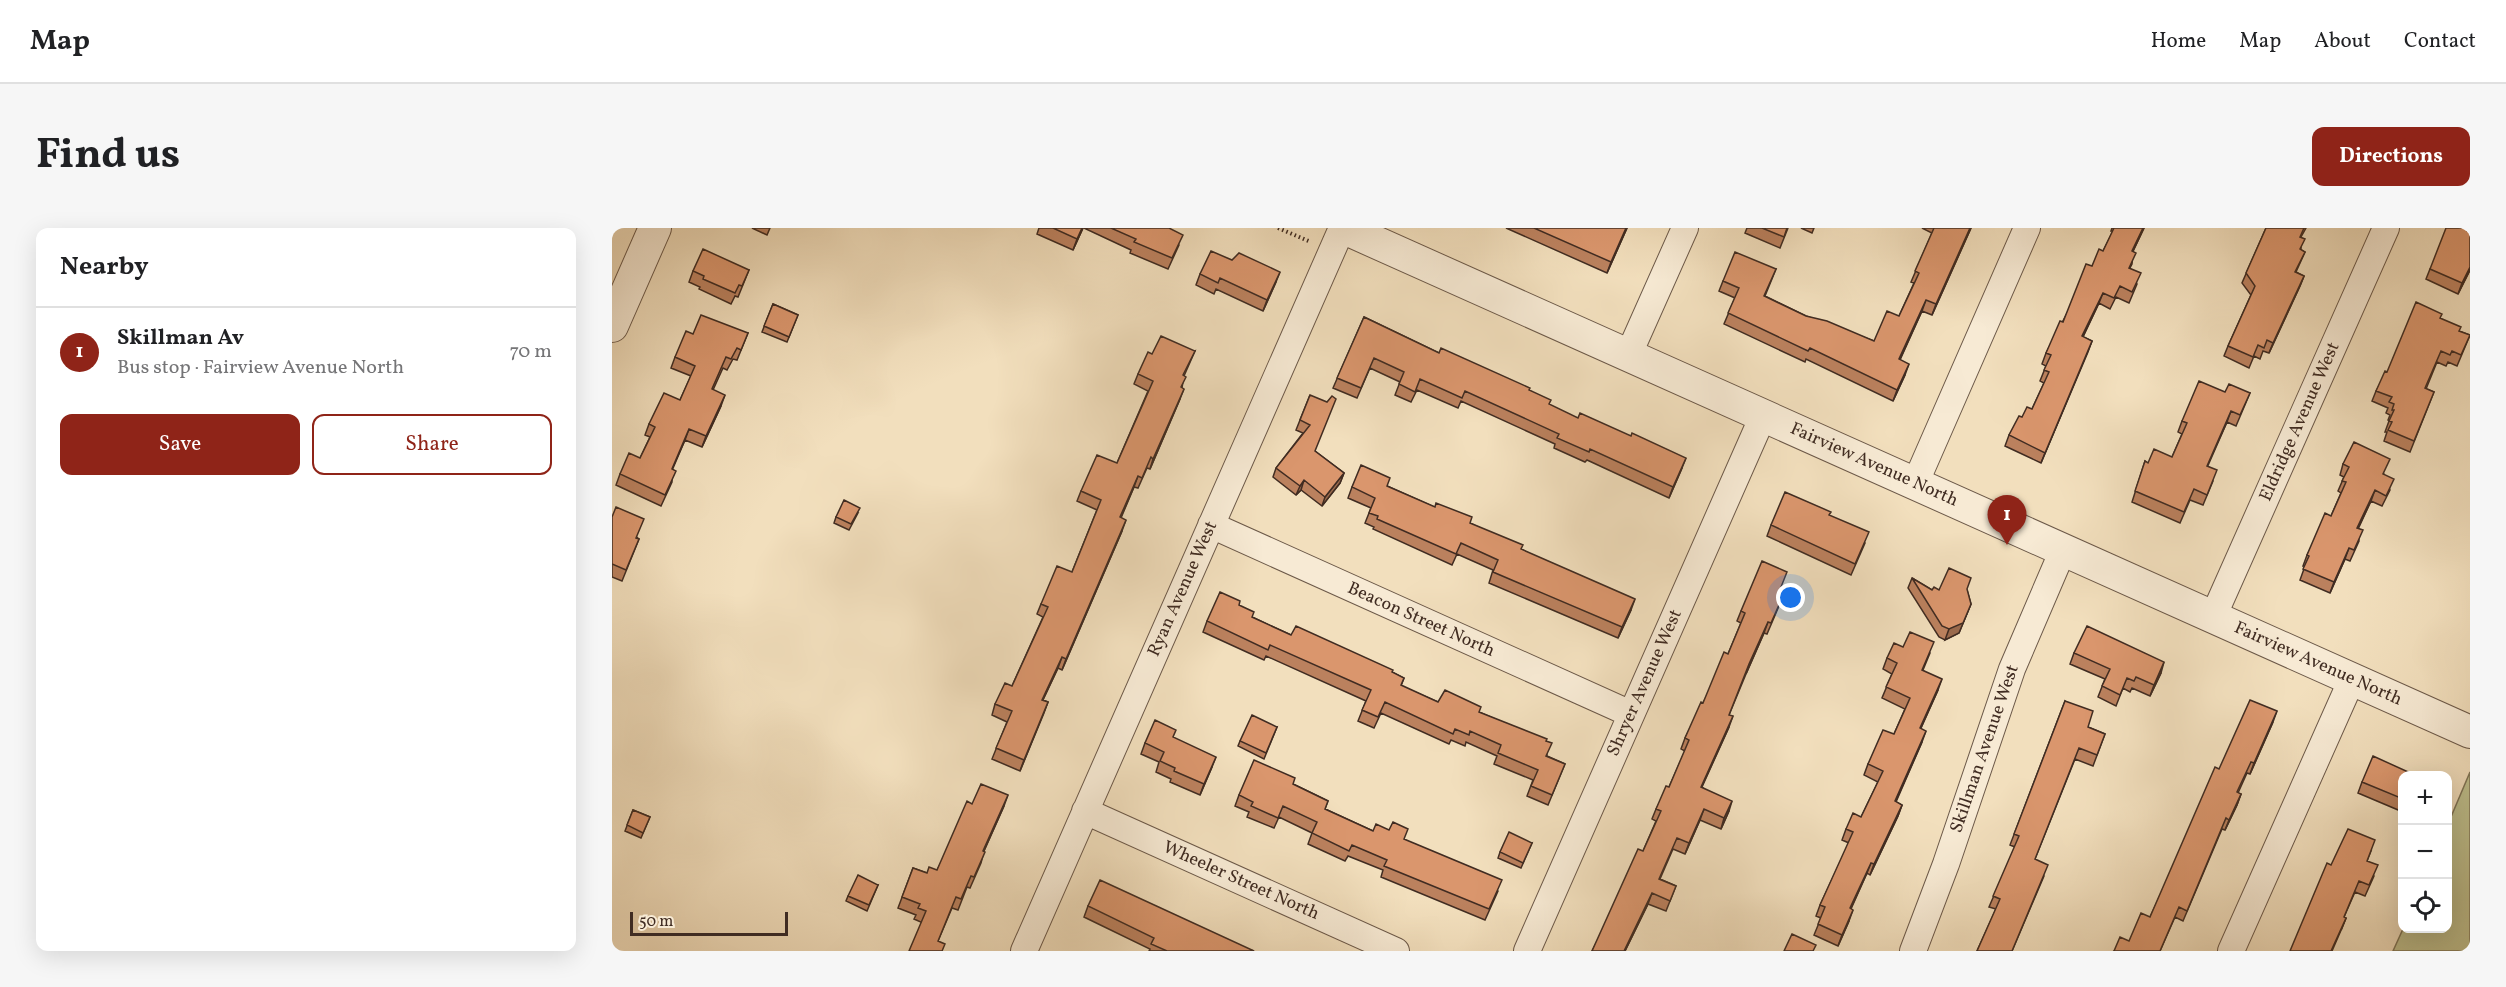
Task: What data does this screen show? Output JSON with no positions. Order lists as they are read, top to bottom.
{
  "streets": {
    "street": [
      "Eldridge Avenue West",
      "Fairview Avenue North",
      "Ryan Avenue West",
      "Beacon Street North",
      "Shryer Avenue West",
      "Skillman Avenue West",
      "Wheeler Street North"
    ]
  },
  "crossings": [
    ["Eldridge Avenue West", "Fairview Avenue North"],
    ["Fairview Avenue North", "Ryan Avenue West"],
    ["Fairview Avenue North", "Shryer Avenue West"],
    ["Fairview Avenue North", "Skillman Avenue West"],
    ["Ryan Avenue West", "Beacon Street North"],
    ["Ryan Avenue West", "Wheeler Street North"],
    ["Beacon Street North", "Shryer Avenue West"]
  ],
  "scale_bar": "50 m",
  "page": {
    "header": "Map",
    "nav": [
      "Home",
      "Map",
      "About",
      "Contact"
    ],
    "title": "Find us",
    "buttons": [
      "Directions",
      ["Save", "Share"]
    ],
    "heading": "Nearby",
    "list": [
      {
        "mark": "1",
        "name": "Skillman Av",
        "note": "Bus stop · Fairview Avenue North",
        "value": "70 m"
      }
    ],
    "pins": "1",
    "map_buttons": ["+", "−"],
    "scale": "50 m"
  }
}
